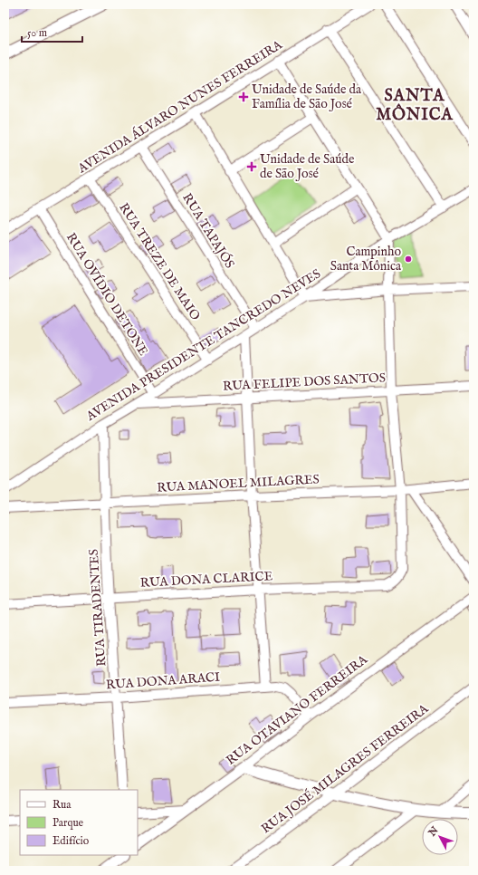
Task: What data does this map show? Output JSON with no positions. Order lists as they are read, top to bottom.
{
  "streets": {
    "street": [
      "AVENIDA ÁLVARO NUNES FERREIRA",
      "RUA TAPAJÓS",
      "RUA TREZE DE MAIO",
      "RUA OVÍDIO DETONE",
      "AVENIDA PRESIDENTE TANCREDO NEVES",
      "RUA FELIPE DOS SANTOS",
      "RUA MANOEL MILAGRES",
      "RUA DONA CLARICE",
      "RUA TIRADENTES",
      "RUA DONA ARACI",
      "RUA OTAVIANO FERREIRA",
      "RUA JOSÉ MILAGRES FERREIRA"
    ]
  },
  "crossings": [
    ["AVENIDA ÁLVARO NUNES FERREIRA", "RUA TAPAJÓS"],
    ["AVENIDA ÁLVARO NUNES FERREIRA", "RUA TREZE DE MAIO"],
    ["AVENIDA ÁLVARO NUNES FERREIRA", "RUA OVÍDIO DETONE"],
    ["RUA TAPAJÓS", "AVENIDA PRESIDENTE TANCREDO NEVES"],
    ["RUA TREZE DE MAIO", "AVENIDA PRESIDENTE TANCREDO NEVES"],
    ["RUA OVÍDIO DETONE", "AVENIDA PRESIDENTE TANCREDO NEVES"],
    ["AVENIDA PRESIDENTE TANCREDO NEVES", "RUA FELIPE DOS SANTOS"],
    ["AVENIDA PRESIDENTE TANCREDO NEVES", "RUA TIRADENTES"],
    ["RUA MANOEL MILAGRES", "RUA DONA CLARICE"],
    ["RUA MANOEL MILAGRES", "RUA TIRADENTES"],
    ["RUA DONA CLARICE", "RUA TIRADENTES"],
    ["RUA TIRADENTES", "RUA DONA ARACI"],
    ["RUA DONA ARACI", "RUA OTAVIANO FERREIRA"]
  ],
  "districts": ["SANTA MÔNICA"],
  "places": {
    "health": ["Unidade de Saúde da Família de São José", "Unidade de Saúde de São José"],
    "other": ["Campinho Santa Mônica"]
  },
  "legend": ["Rua", "Parque", "Edifício"],
  "scale_bar": "50 m",
  "north": "top left"
}
